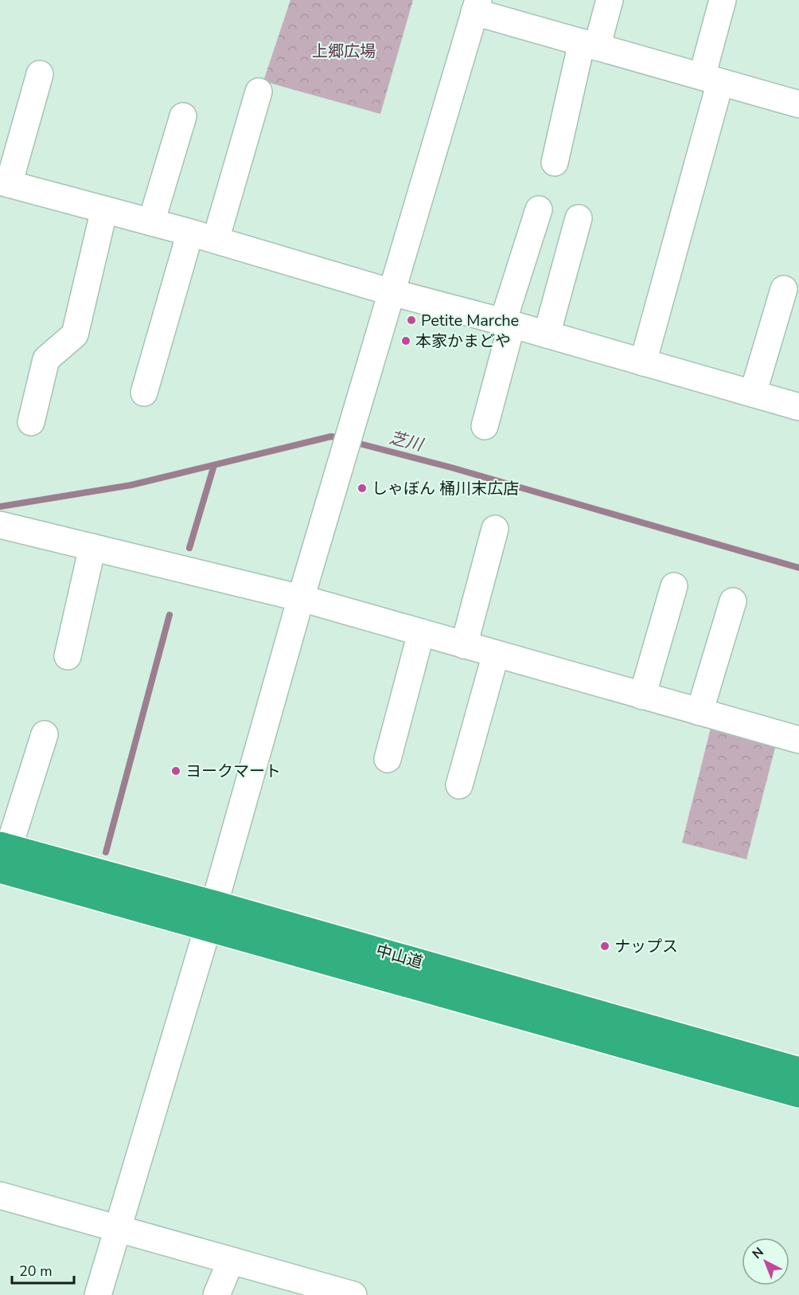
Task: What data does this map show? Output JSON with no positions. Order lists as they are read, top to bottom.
{
  "streets": {
    "highway": ["中山道"]
  },
  "water": ["芝川"],
  "parks": ["上郷広場"],
  "places": [
    "Petite Marche",
    "本家かまどや",
    "しゃぼん 桶川末広店",
    "ヨークマート",
    "ナップス"
  ],
  "scale_bar": "20 m",
  "north": "top left"
}
